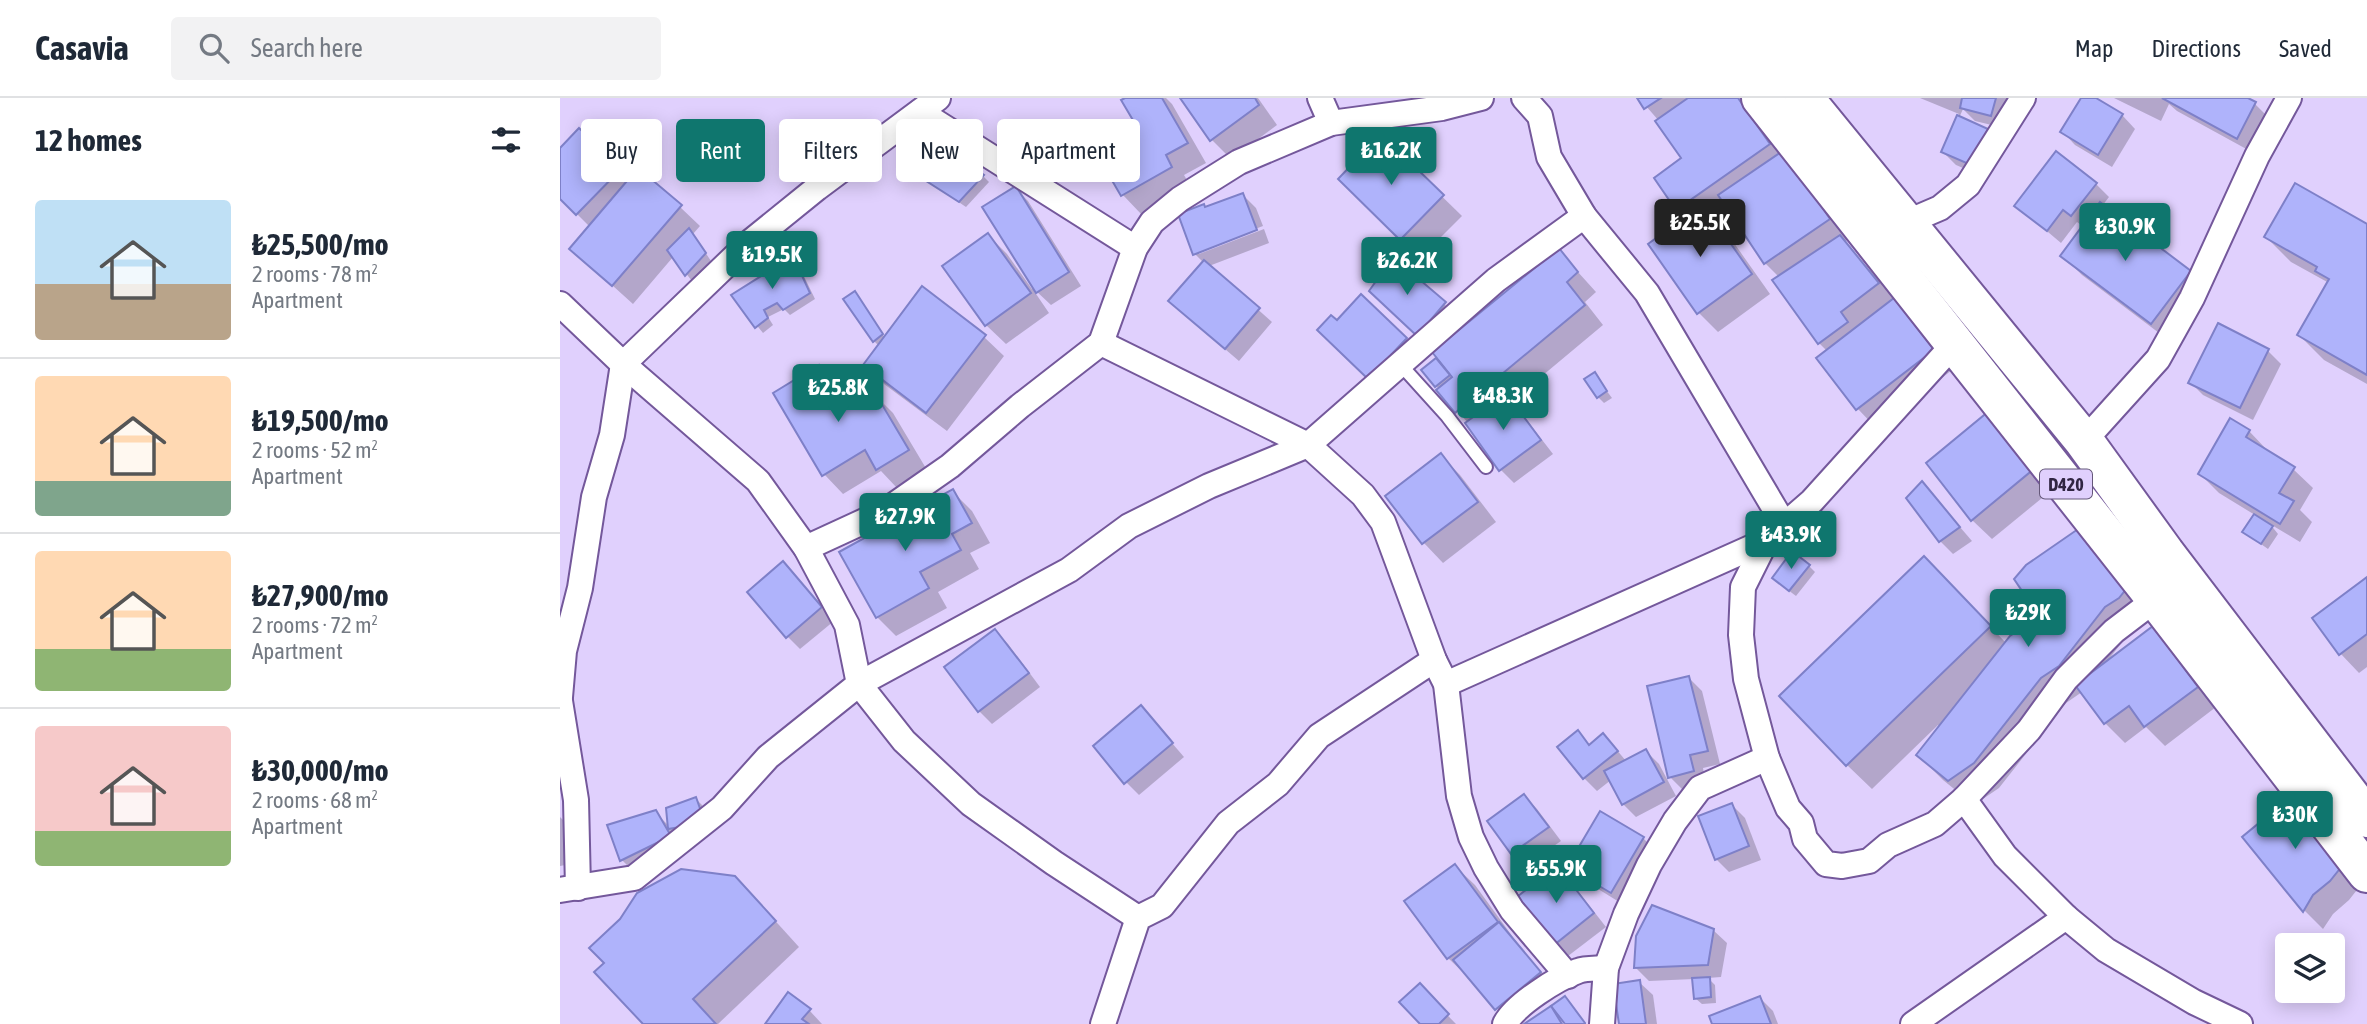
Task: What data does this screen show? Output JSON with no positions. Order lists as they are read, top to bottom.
{
  "streets": {
    "highway": ["D420"]
  },
  "page": {
    "header": "Casavia",
    "search": "Search here",
    "nav": ["Map", "Directions", "Saved"],
    "heading": "12 homes",
    "chip": [
      "Buy",
      "Rent",
      "Filters",
      "New",
      "Apartment"
    ],
    "price": [
      "₺16.2K",
      "₺25.5K",
      "₺30.9K",
      "₺19.5K",
      "₺26.2K",
      "₺25.8K",
      "₺48.3K",
      "₺27.9K",
      "₺43.9K",
      "₺29K",
      "₺30K",
      "₺55.9K"
    ],
    "list": [
      {
        "name": "₺25,500/mo",
        "note": "2 rooms · 78 m² · Apartment"
      },
      {
        "name": "₺19,500/mo",
        "note": "2 rooms · 52 m² · Apartment"
      },
      {
        "name": "₺27,900/mo",
        "note": "2 rooms · 72 m² · Apartment"
      },
      {
        "name": "₺30,000/mo",
        "note": "2 rooms · 68 m² · Apartment"
      }
    ]
  }
}
